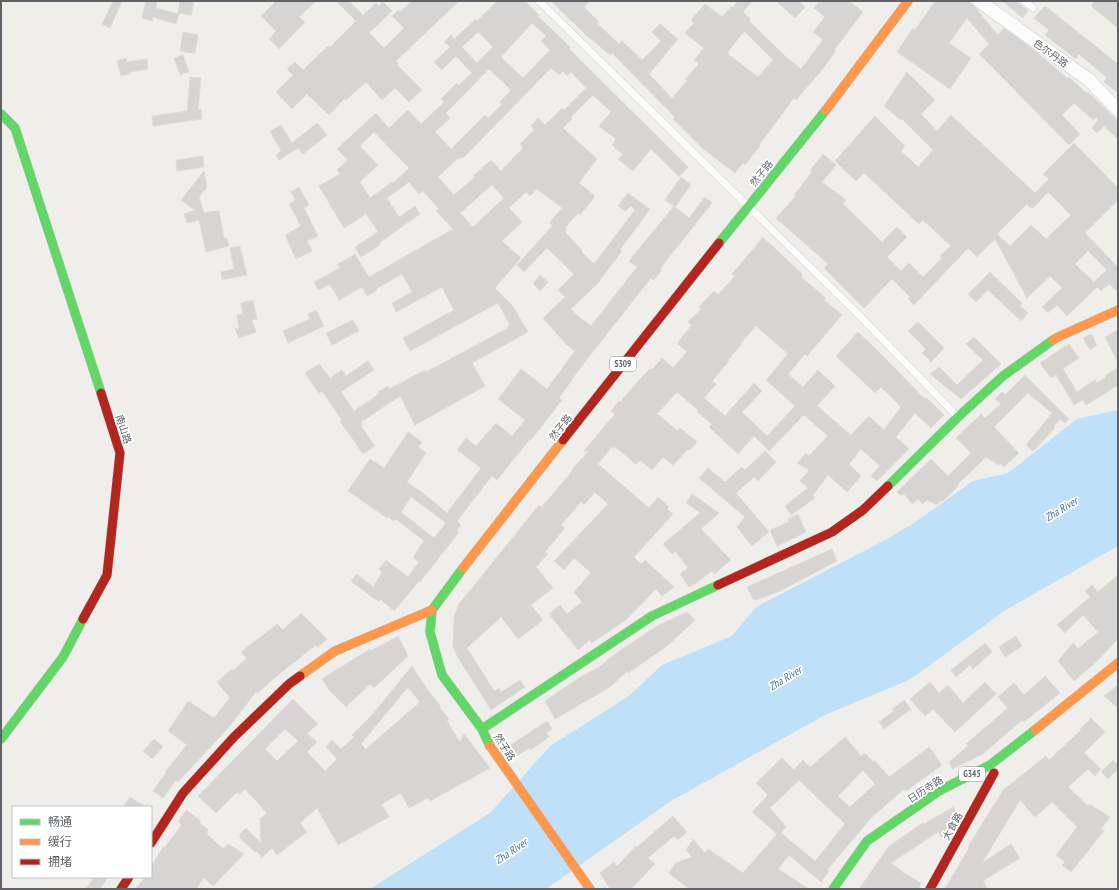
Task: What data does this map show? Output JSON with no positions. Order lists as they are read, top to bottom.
{
  "streets": {
    "main road": [
      "然子路",
      "S309",
      "南山路",
      "G345",
      "日历寺路",
      "大食路"
    ],
    "street": ["色尔丹路"]
  },
  "crossings": [
    ["G345", "大食路"]
  ],
  "water": ["Zha River"],
  "legend": ["畅通", "缓行", "拥堵"]
}
